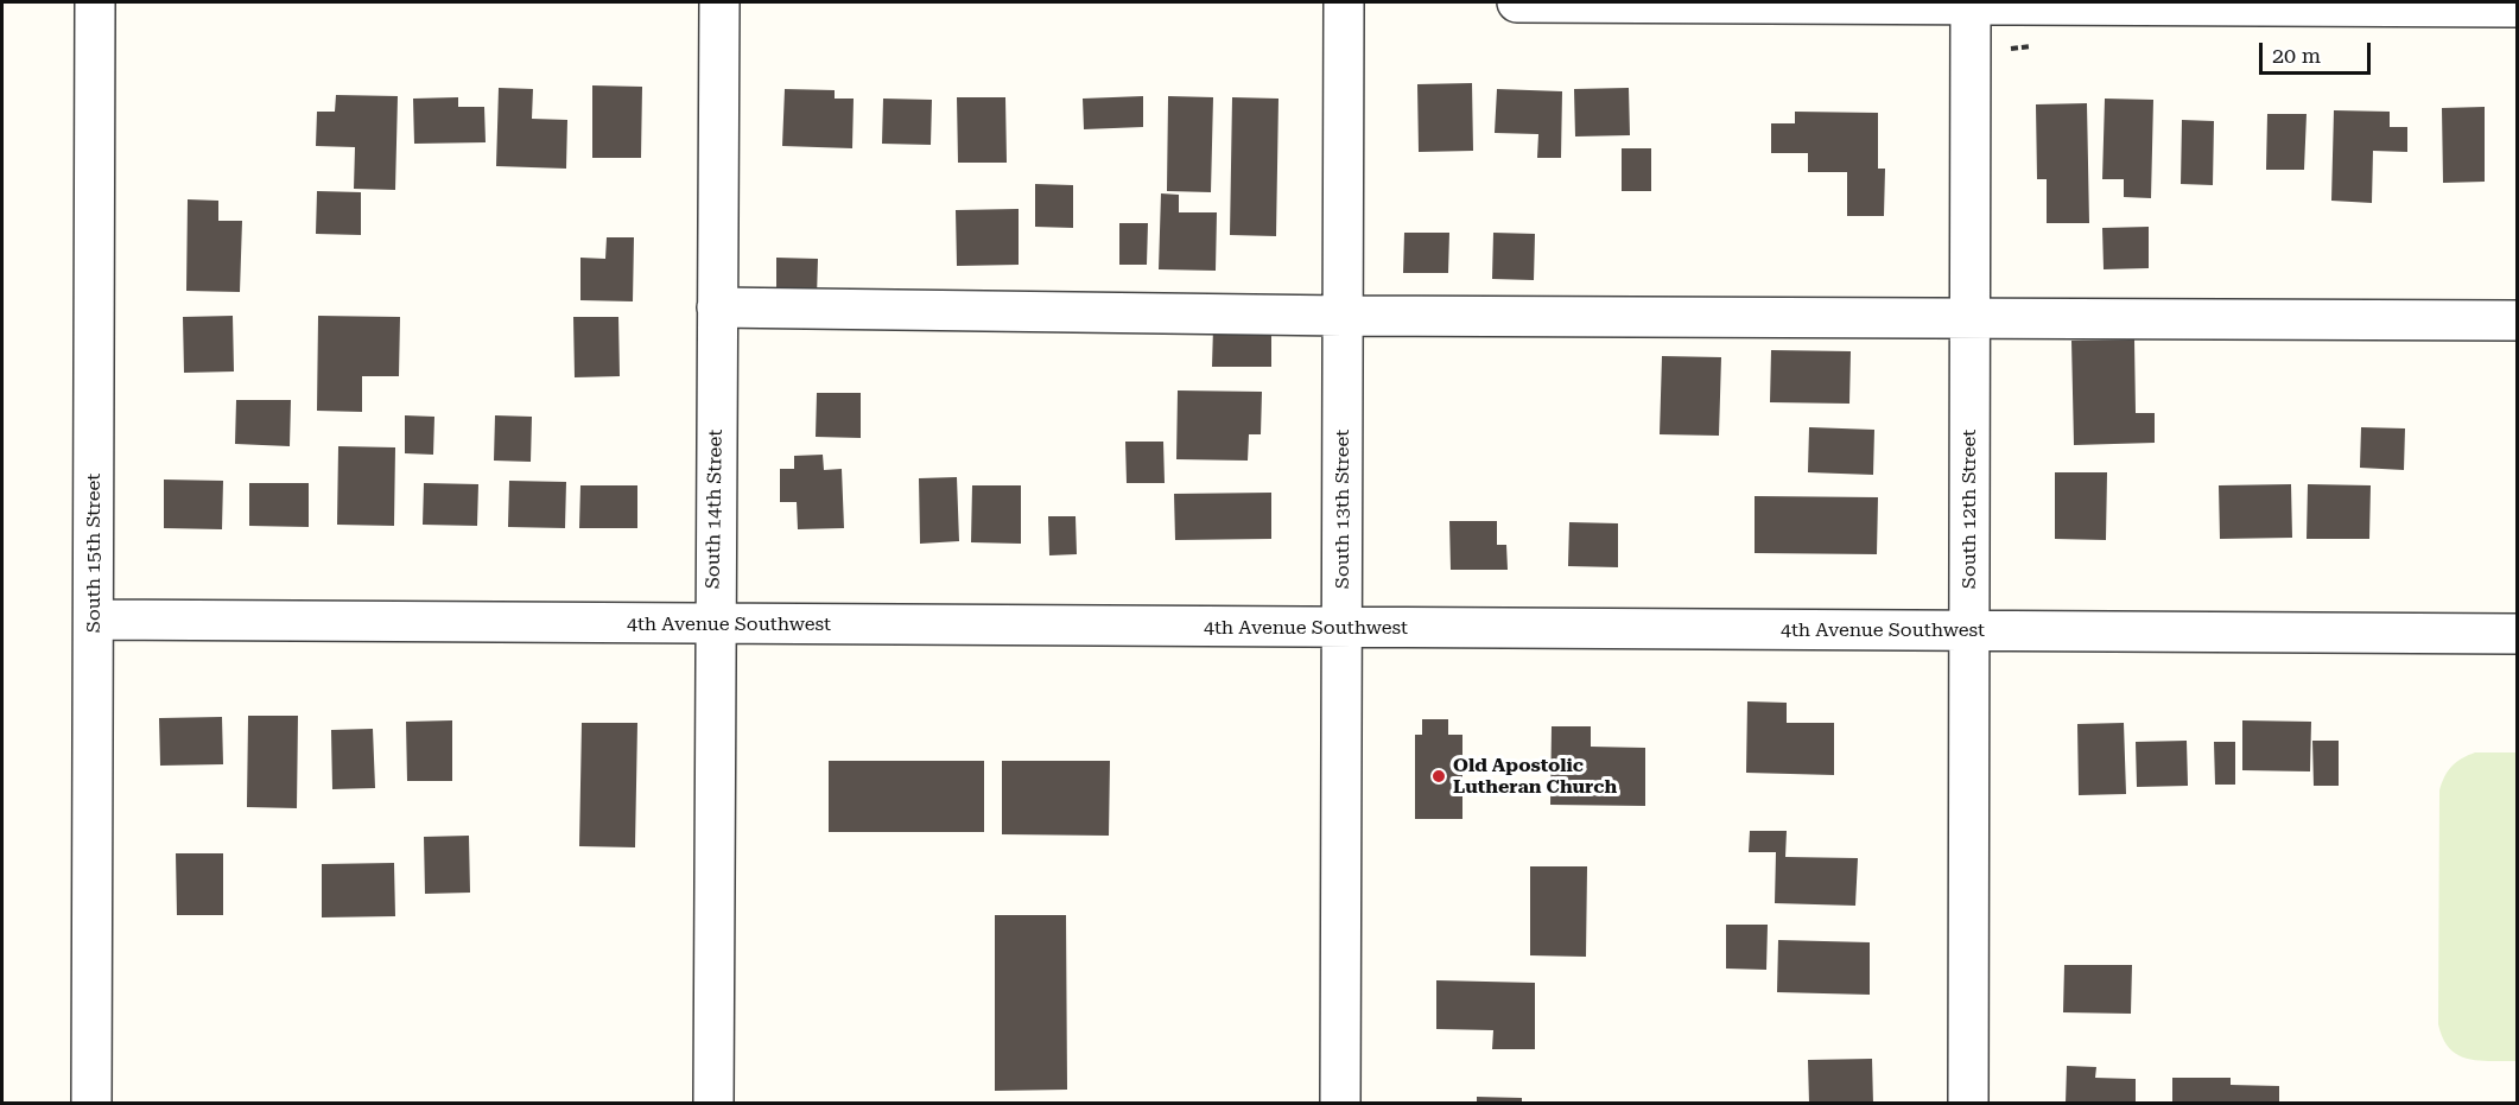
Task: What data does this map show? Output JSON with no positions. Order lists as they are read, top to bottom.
{
  "streets": {
    "street": [
      "South 14th Street",
      "South 13th Street",
      "South 12th Street",
      "South 15th Street",
      "4th Avenue Southwest"
    ]
  },
  "crossings": [
    ["South 14th Street", "4th Avenue Southwest"],
    ["South 13th Street", "4th Avenue Southwest"],
    ["South 12th Street", "4th Avenue Southwest"],
    ["South 15th Street", "4th Avenue Southwest"]
  ],
  "places": ["Old Apostolic Lutheran Church"],
  "scale_bar": "20 m"
}
